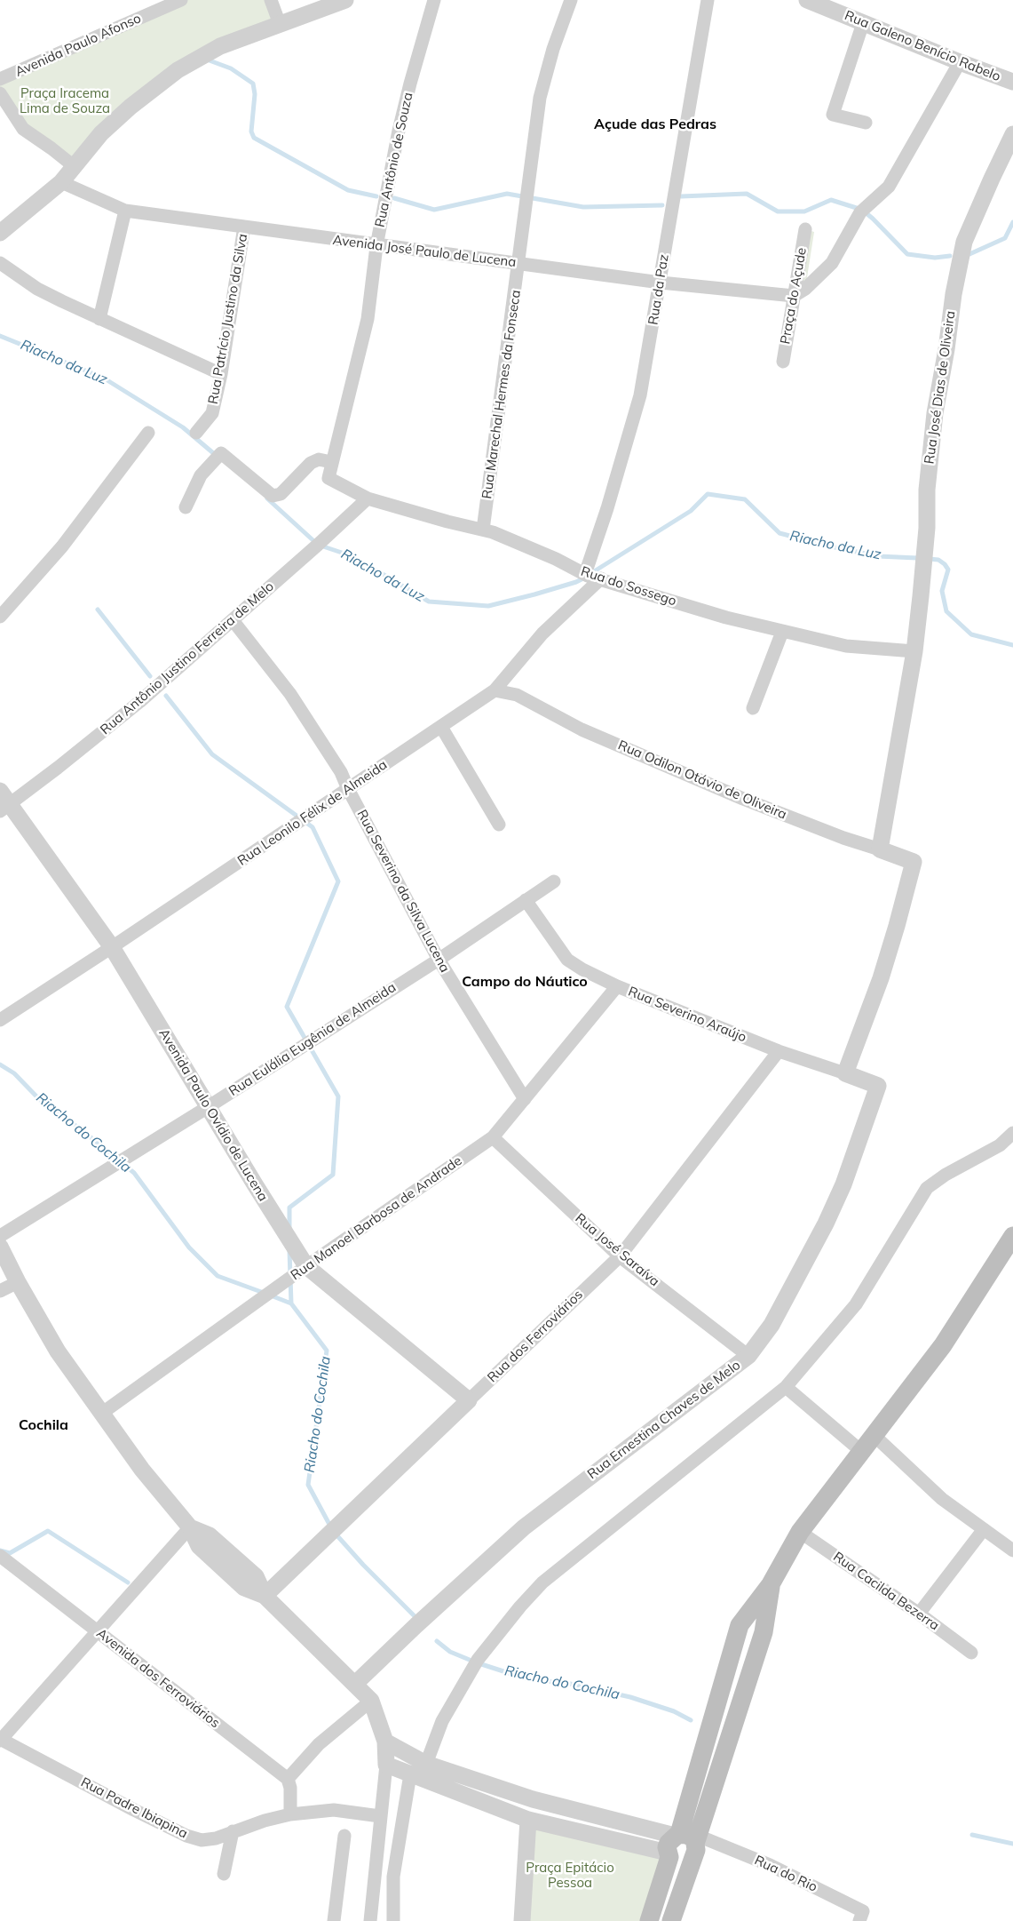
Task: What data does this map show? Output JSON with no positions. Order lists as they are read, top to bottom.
{
  "streets": {
    "street": [
      "Avenida Paulo Afonso",
      "Rua Galeno Benício Rabelo",
      "Rua Antônio de Souza",
      "Avenida José Paulo de Lucena",
      "Rua da Paz",
      "Praça do Açude",
      "Rua Patrício Justino da Silva",
      "Rua José Dias de Oliveira",
      "Rua Marechal Hermes da Fonseca",
      "Rua do Sossego",
      "Rua Antônio Justino Ferreira de Melo",
      "Rua Odilon Otávio de Oliveira",
      "Rua Leonilo Félix de Almeida",
      "Rua Severino da Silva Lucena",
      "Rua Severino Araújo",
      "Rua Eulália Eugênia de Almeida",
      "Avenida Paulo Ovídio de Lucena",
      "Rua Manoel Barbosa de Andrade",
      "Rua José Saraíva",
      "Rua dos Ferroviários",
      "Rua Ernestina Chaves de Melo",
      "Rua Cacilda Bezerra",
      "Avenida dos Ferroviários",
      "Rua Padre Ibiapina",
      "Rua do Rio"
    ]
  },
  "crossings": [
    ["Rua Antônio de Souza", "Avenida José Paulo de Lucena"],
    ["Rua Antônio de Souza", "Rua do Sossego"],
    ["Avenida José Paulo de Lucena", "Rua da Paz"],
    ["Avenida José Paulo de Lucena", "Praça do Açude"],
    ["Avenida José Paulo de Lucena", "Rua Patrício Justino da Silva"],
    ["Avenida José Paulo de Lucena", "Rua Marechal Hermes da Fonseca"],
    ["Rua da Paz", "Rua do Sossego"],
    ["Rua José Dias de Oliveira", "Rua do Sossego"],
    ["Rua José Dias de Oliveira", "Rua Odilon Otávio de Oliveira"],
    ["Rua Marechal Hermes da Fonseca", "Rua do Sossego"],
    ["Rua do Sossego", "Rua Antônio Justino Ferreira de Melo"],
    ["Rua do Sossego", "Rua Leonilo Félix de Almeida"],
    ["Rua Antônio Justino Ferreira de Melo", "Rua Severino da Silva Lucena"],
    ["Rua Antônio Justino Ferreira de Melo", "Avenida Paulo Ovídio de Lucena"],
    ["Rua Odilon Otávio de Oliveira", "Rua Leonilo Félix de Almeida"],
    ["Rua Odilon Otávio de Oliveira", "Rua Severino Araújo"],
    ["Rua Leonilo Félix de Almeida", "Rua Severino da Silva Lucena"],
    ["Rua Leonilo Félix de Almeida", "Avenida Paulo Ovídio de Lucena"],
    ["Rua Severino da Silva Lucena", "Rua Eulália Eugênia de Almeida"],
    ["Rua Severino da Silva Lucena", "Rua Manoel Barbosa de Andrade"],
    ["Rua Severino Araújo", "Rua Eulália Eugênia de Almeida"],
    ["Rua Severino Araújo", "Rua Manoel Barbosa de Andrade"],
    ["Rua Severino Araújo", "Rua dos Ferroviários"],
    ["Rua Severino Araújo", "Rua Ernestina Chaves de Melo"],
    ["Rua Eulália Eugênia de Almeida", "Avenida Paulo Ovídio de Lucena"],
    ["Avenida Paulo Ovídio de Lucena", "Rua Manoel Barbosa de Andrade"],
    ["Avenida Paulo Ovídio de Lucena", "Rua dos Ferroviários"],
    ["Rua Manoel Barbosa de Andrade", "Rua José Saraíva"],
    ["Rua José Saraíva", "Rua dos Ferroviários"],
    ["Rua José Saraíva", "Rua Ernestina Chaves de Melo"]
  ],
  "districts": ["Açude das Pedras", "Campo do Náutico", "Cochila"],
  "water": ["Riacho da Luz", "Riacho do Cochila"],
  "parks": ["Praça Iracema Lima de Souza", "Praça Epitácio Pessoa"]
}
